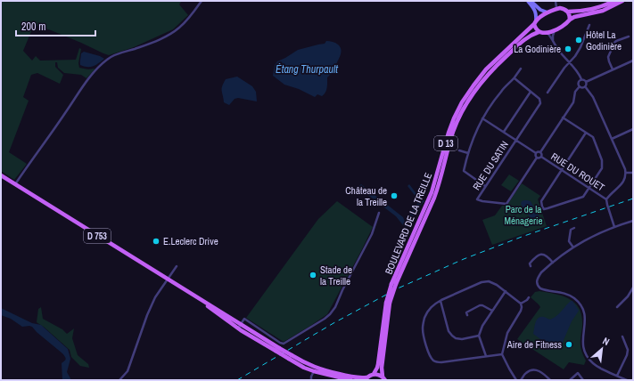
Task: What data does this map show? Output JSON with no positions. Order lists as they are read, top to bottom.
{
  "streets": {
    "main road": ["D 13", "BOULEVARD DE LA TREILLE", "D 753"],
    "street": ["RUE DU SATIN", "RUE DU ROUET"]
  },
  "crossings": [
    ["RUE DU SATIN", "RUE DU ROUET"]
  ],
  "water": ["Étang Thurpault"],
  "parks": ["Parc de la Ménagerie"],
  "places": [
    "Hôtel La Godinière",
    "La Godinière",
    "Château de la Treille",
    "E.Leclerc Drive",
    "Stade de la Treille",
    "Aire de Fitness"
  ],
  "scale_bar": "200 m",
  "north": "top right"
}
